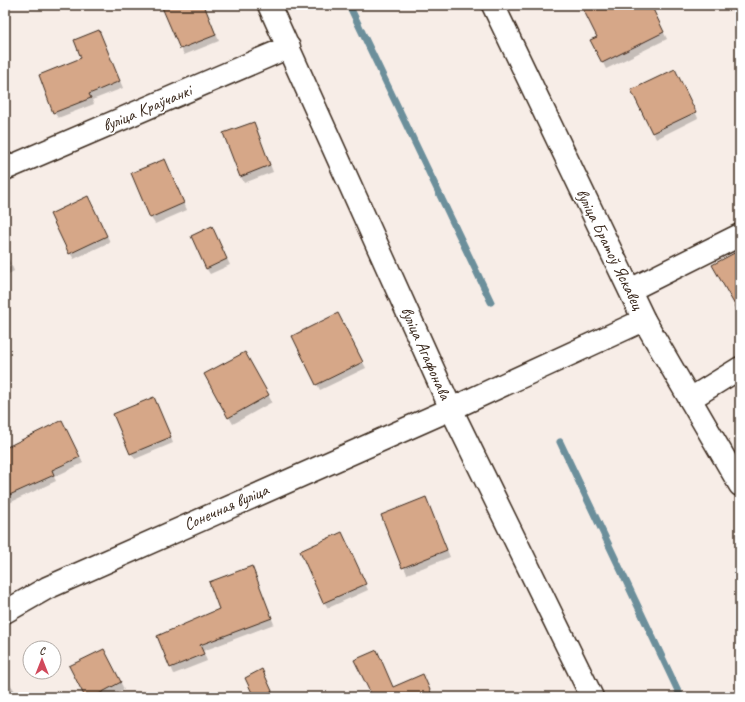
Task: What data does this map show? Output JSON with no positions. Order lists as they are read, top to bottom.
{
  "streets": {
    "street": [
      "вуліца Краўчанкі",
      "вуліца Братоў Яскавец",
      "вуліца Агафонава",
      "Сонечная вуліца"
    ]
  },
  "crossings": [
    ["вуліца Краўчанкі", "вуліца Агафонава"],
    ["вуліца Братоў Яскавец", "Сонечная вуліца"],
    ["вуліца Агафонава", "Сонечная вуліца"]
  ],
  "north": "top"
}
